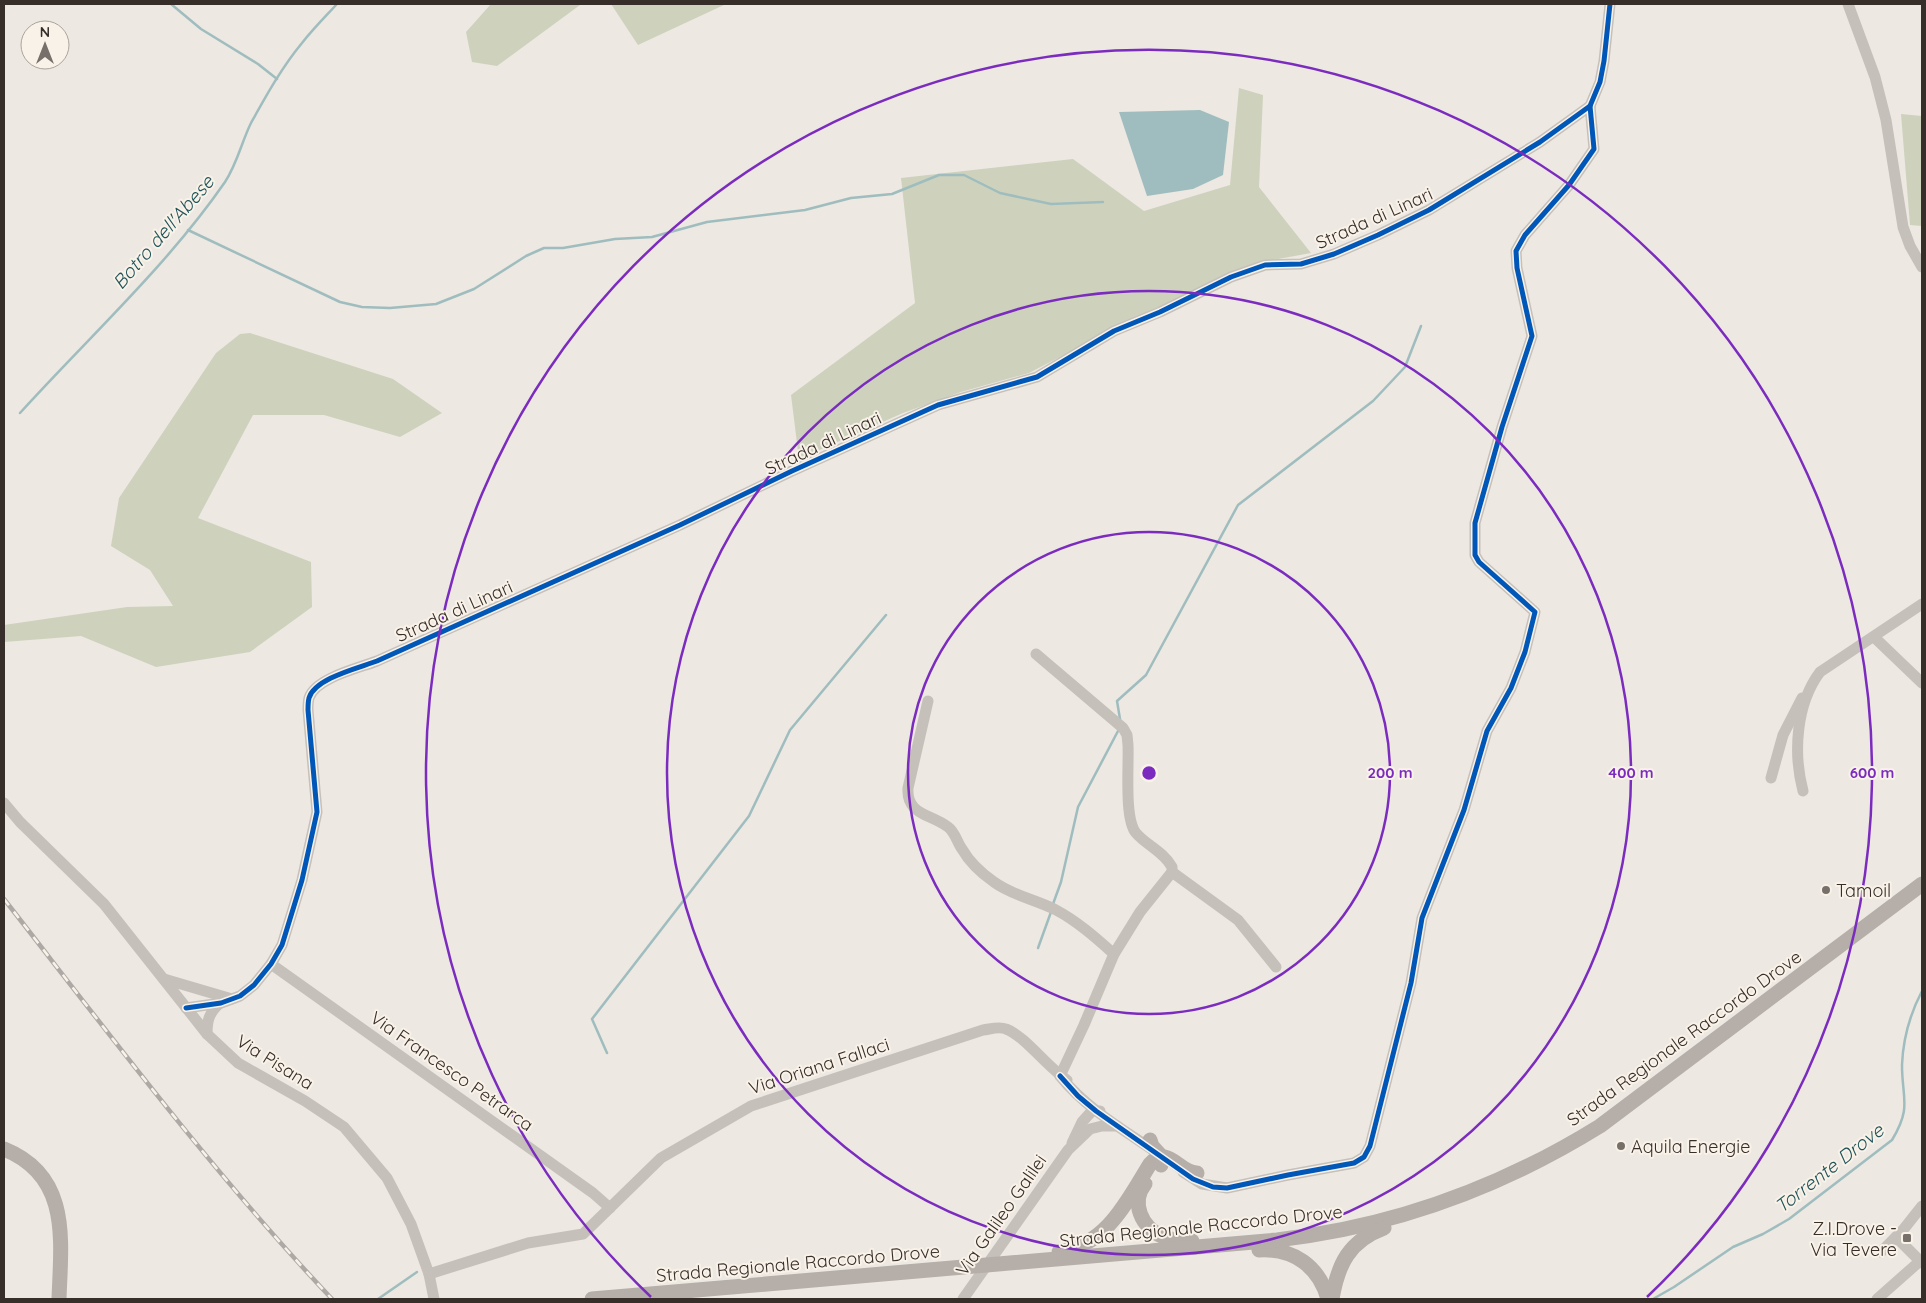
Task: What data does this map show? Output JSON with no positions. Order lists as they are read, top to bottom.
{
  "streets": {
    "main road": ["Strada Regionale Raccordo Drove"],
    "street": [
      "Strada di Linari",
      "Via Pisana",
      "Via Oriana Fallaci",
      "Via Francesco Petrarca",
      "Via Galileo Galilei"
    ]
  },
  "crossings": [
    ["Strada di Linari", "Via Pisana"],
    ["Strada di Linari", "Via Francesco Petrarca"],
    ["Via Pisana", "Via Oriana Fallaci"],
    ["Via Oriana Fallaci", "Via Francesco Petrarca"]
  ],
  "water": ["Botro dell'Abese", "Torrente Drove"],
  "places": {
    "other": ["Tamoil", "Aquila Energie"],
    "transit": ["Z.I.Drove - Via Tevere"]
  },
  "north": "top",
  "rings": ["200 m", "400 m", "600 m"]
}
